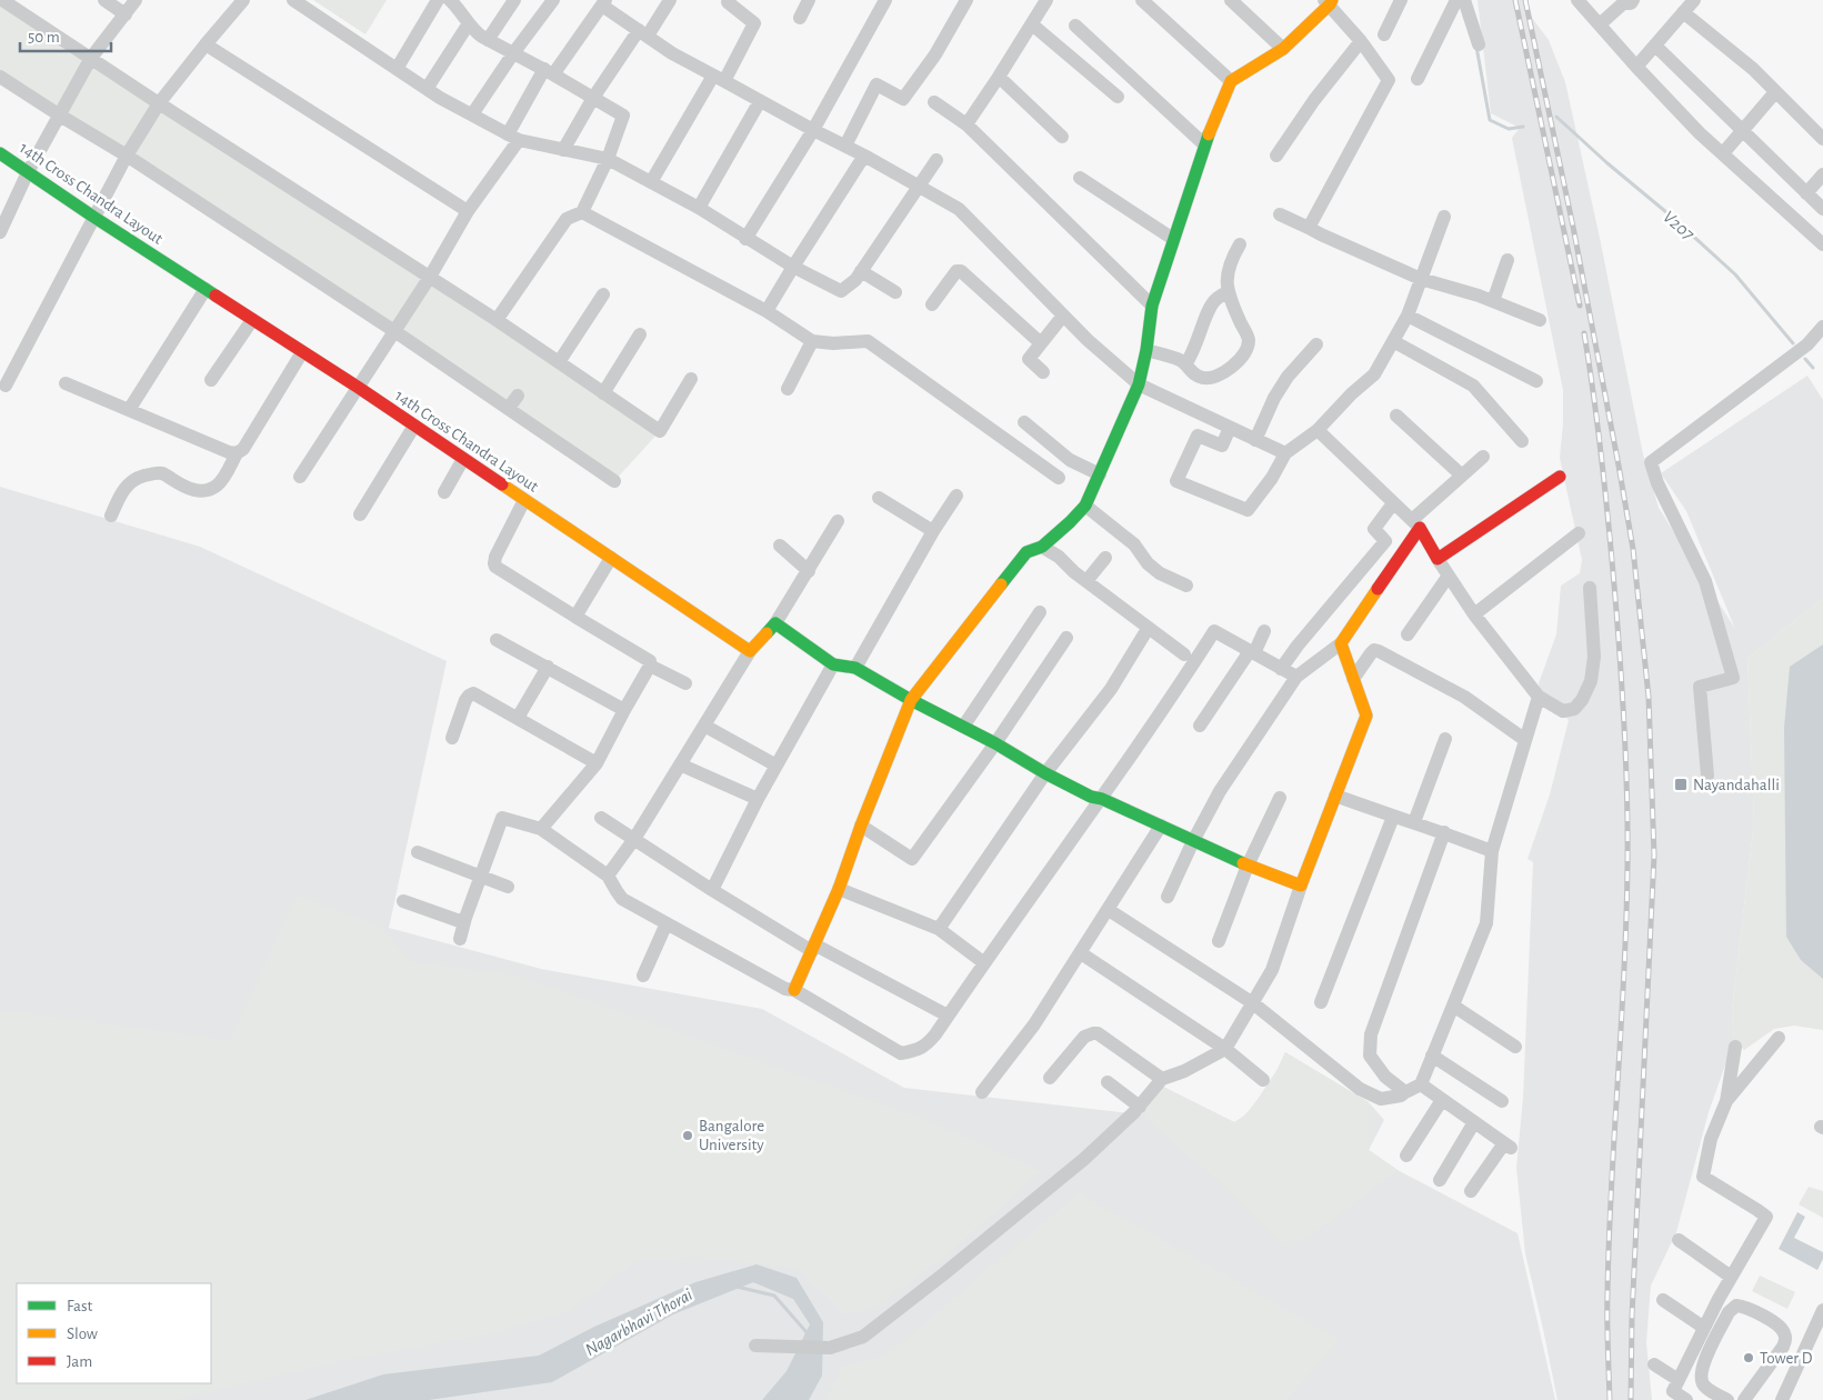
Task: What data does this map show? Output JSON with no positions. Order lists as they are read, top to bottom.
{
  "streets": {
    "street": ["14th Cross Chandra Layout"]
  },
  "water": ["V207", "Nagarbhavi Thorai"],
  "places": {
    "transit": ["Nayandahalli"],
    "other": ["Bangalore University", "Tower D"]
  },
  "legend": ["Fast", "Slow", "Jam"],
  "scale_bar": "50 m"
}
